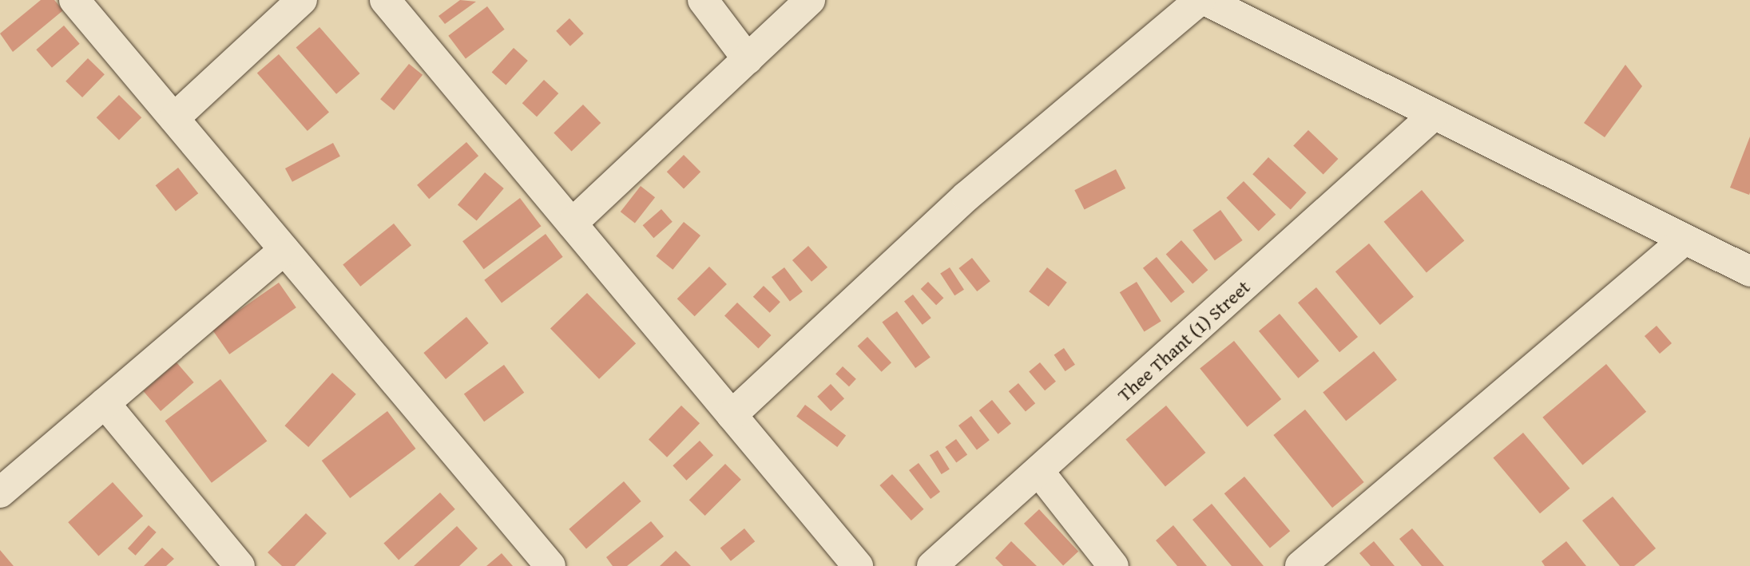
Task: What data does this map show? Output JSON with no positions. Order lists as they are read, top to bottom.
{
  "streets": {
    "street": ["Thee Thant (1) Street"]
  }
}
